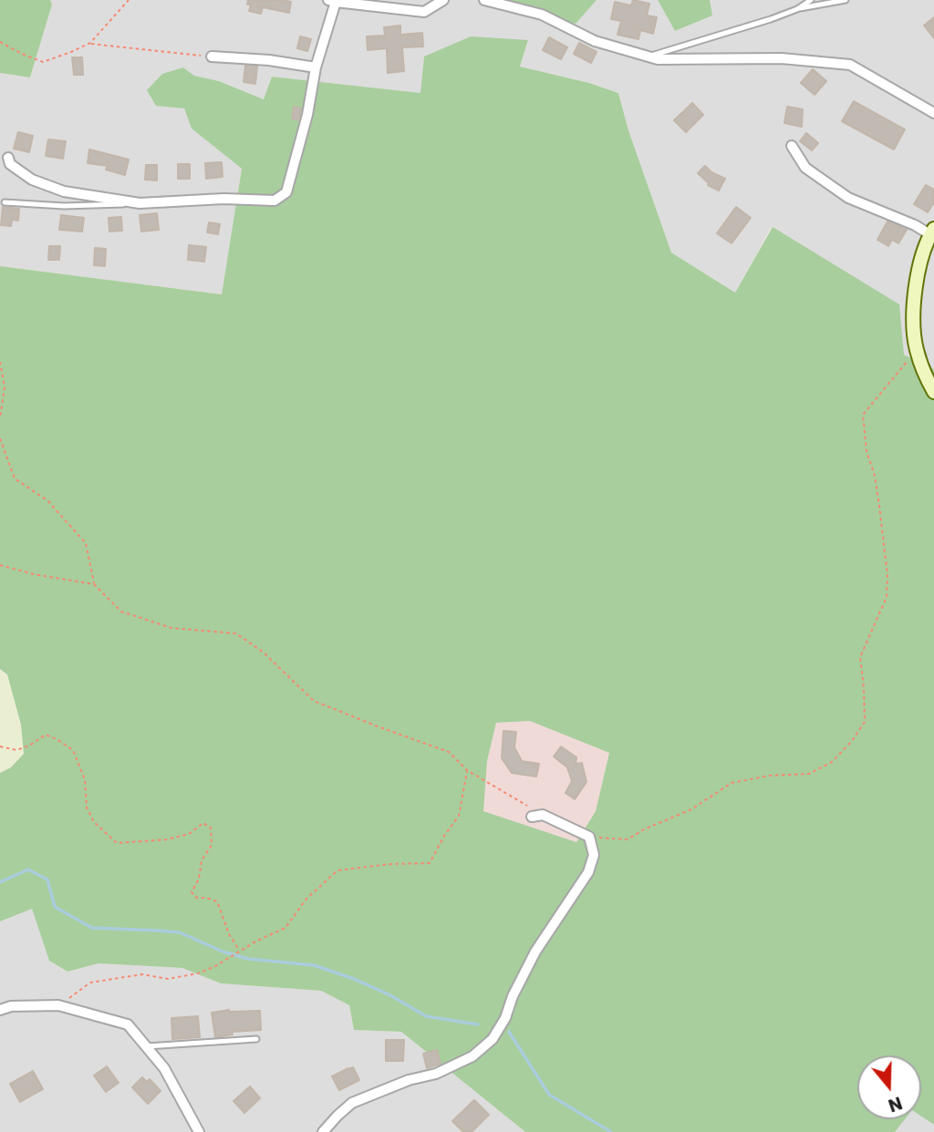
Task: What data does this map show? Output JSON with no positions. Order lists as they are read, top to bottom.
{
  "north": "bottom"
}
